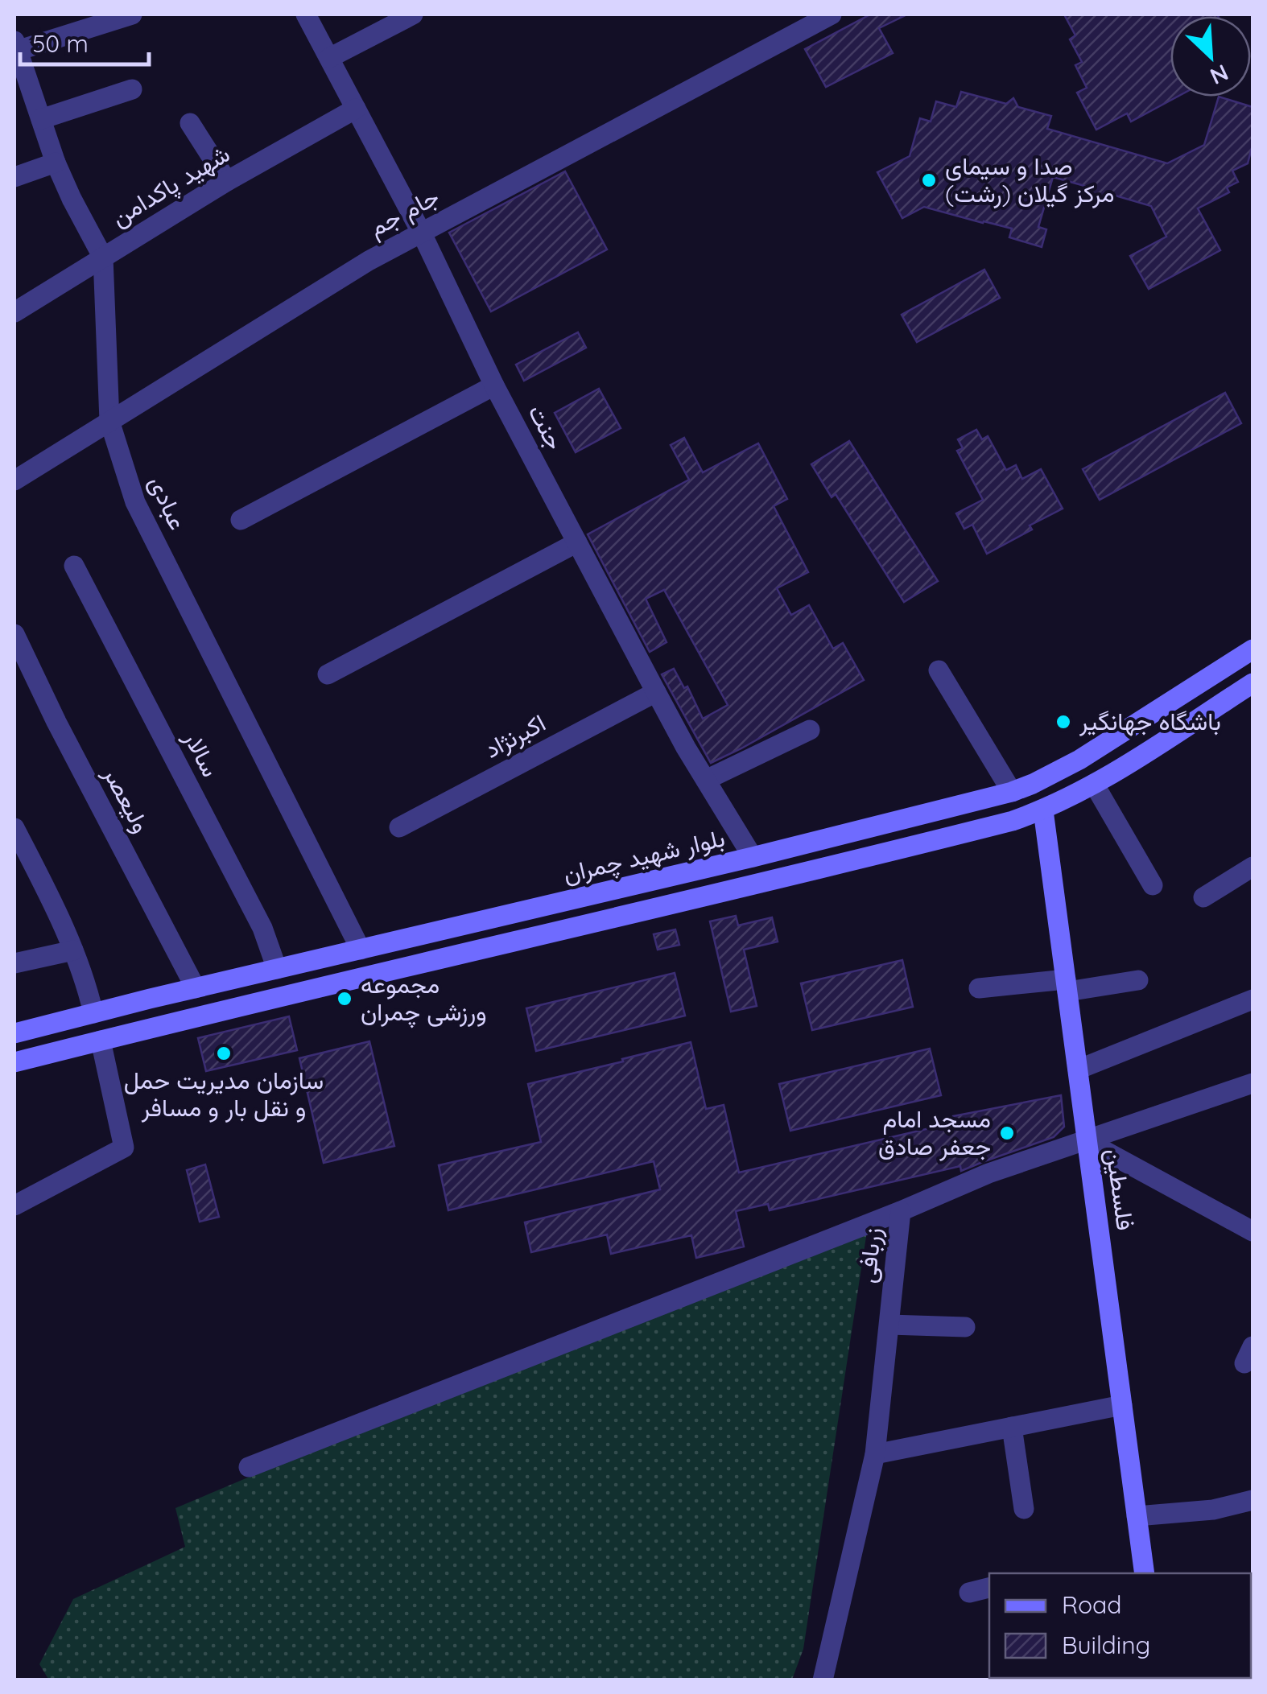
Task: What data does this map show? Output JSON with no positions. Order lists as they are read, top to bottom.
{
  "streets": {
    "main road": ["بلوار شهید چمران", "فلسطین"],
    "street": [
      "شهید پاکدامن",
      "جام جم",
      "جنت",
      "عبادی",
      "اکبرنژاد",
      "سالار",
      "ولیعصر",
      "زربافی"
    ]
  },
  "crossings": [
    ["شهید پاکدامن", "جنت"],
    ["شهید پاکدامن", "عبادی"],
    ["جام جم", "جنت"],
    ["جام جم", "عبادی"],
    ["جنت", "اکبرنژاد"],
    ["جنت", "بلوار شهید چمران"],
    ["عبادی", "بلوار شهید چمران"],
    ["سالار", "بلوار شهید چمران"],
    ["ولیعصر", "بلوار شهید چمران"],
    ["فلسطین", "زربافی"]
  ],
  "places": [
    "صدا و سیمای مرکز گیلان (رشت)",
    "باشگاه جهانگیر",
    "مجموعه ورزشی چمران",
    "سازمان مدیریت حمل و نقل بار و مسافر",
    "مسجد امام جعفر صادق"
  ],
  "legend": ["Road", "Building"],
  "scale_bar": "50 m",
  "north": "bottom right"
}
